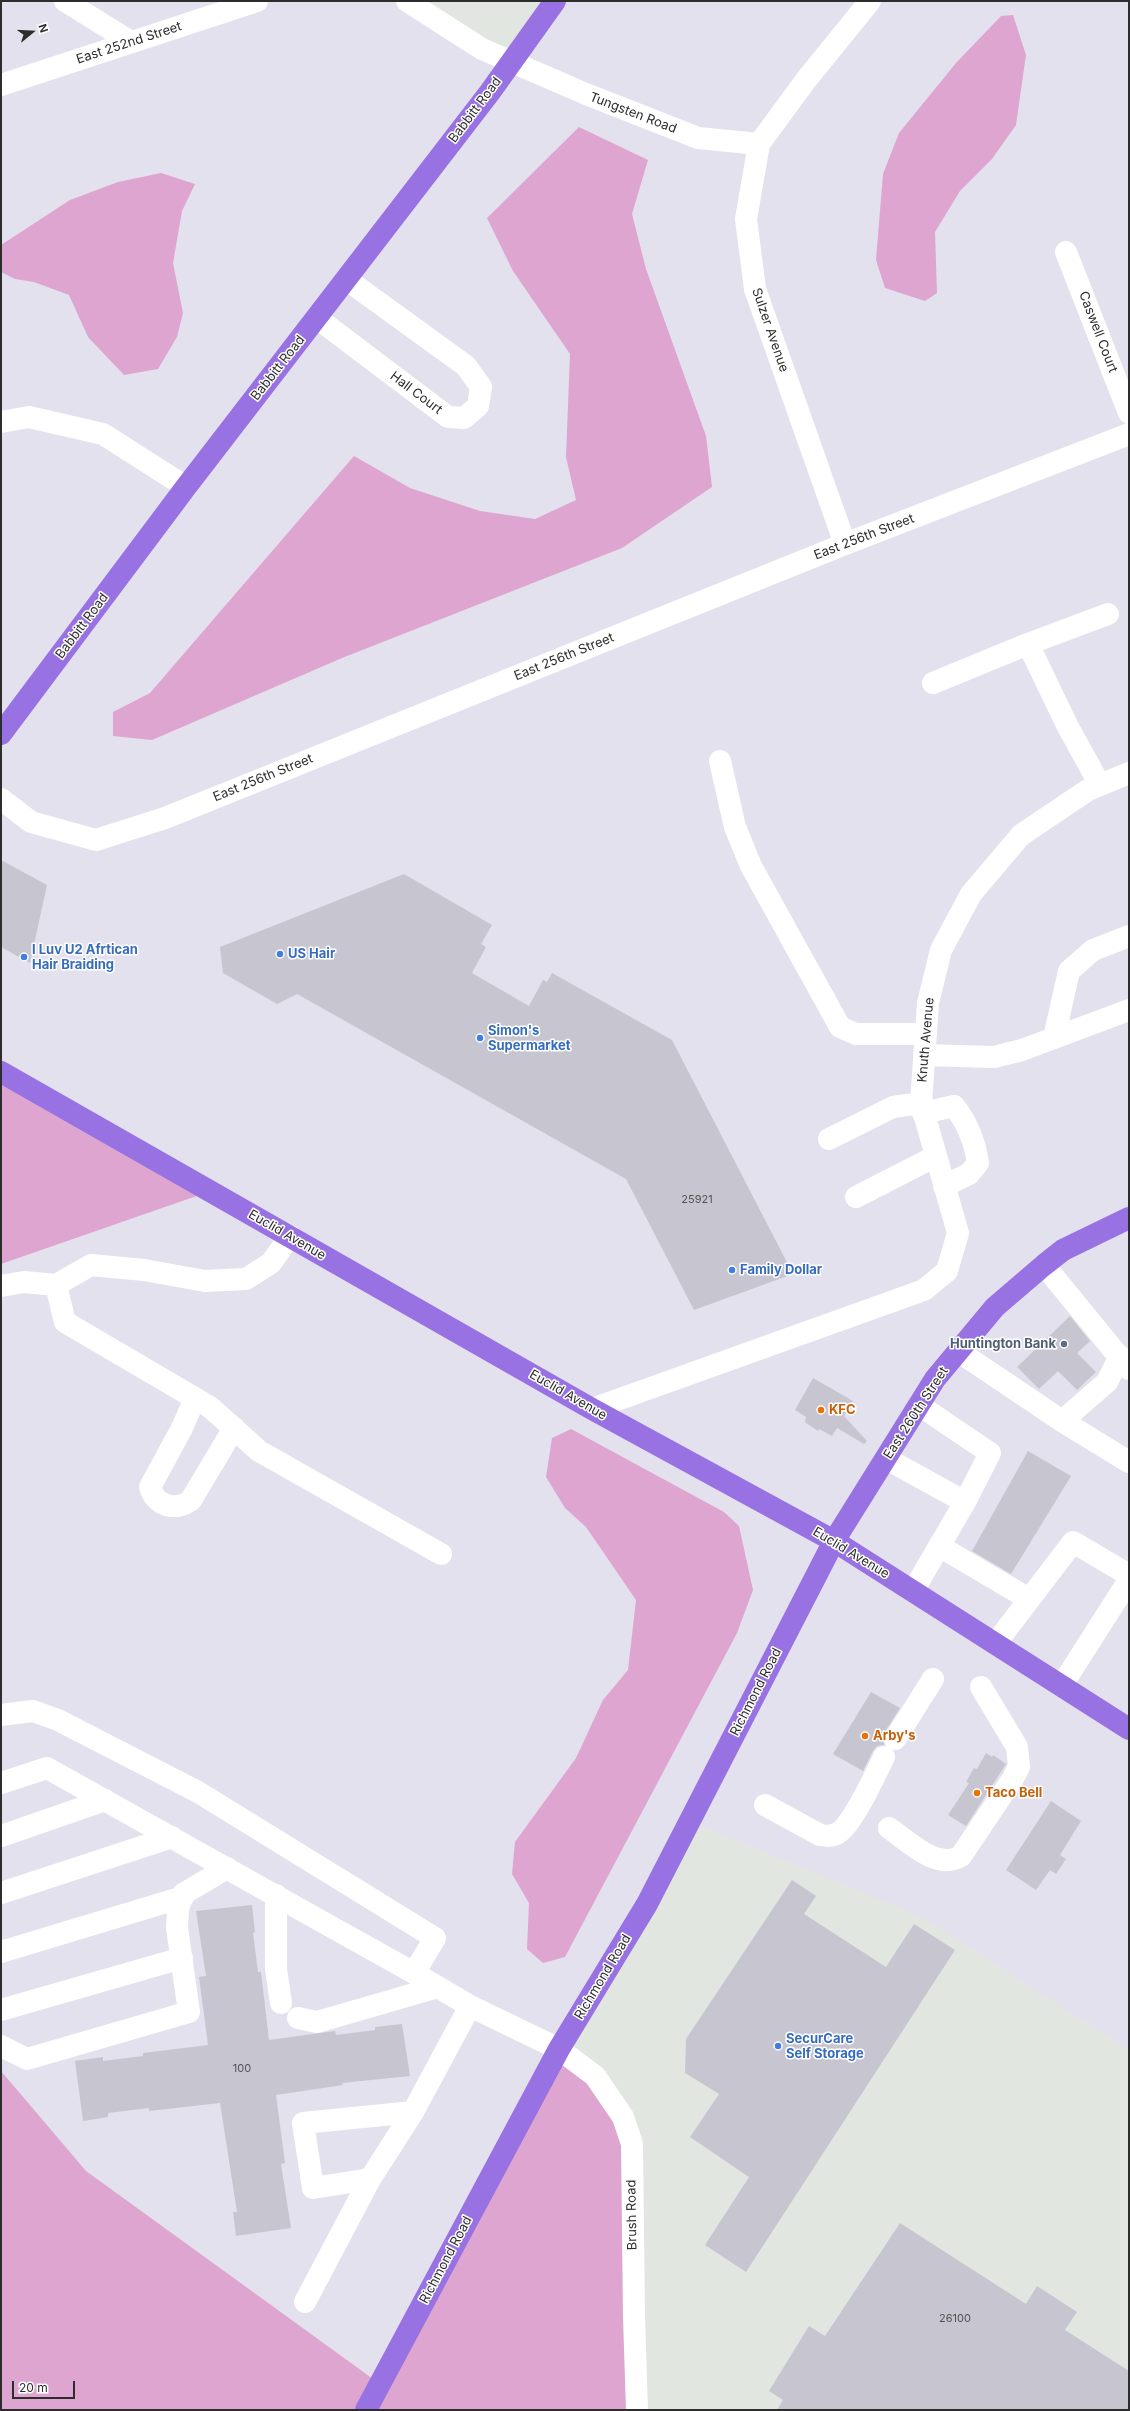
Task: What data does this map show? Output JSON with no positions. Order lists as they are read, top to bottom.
{
  "streets": {
    "main road": [
      "Babbitt Road",
      "Euclid Avenue",
      "East 260th Street",
      "Richmond Road"
    ],
    "street": [
      "East 252nd Street",
      "Tungsten Road",
      "Sulzer Avenue",
      "Caswell Court",
      "Hall Court",
      "East 256th Street",
      "Knuth Avenue",
      "Brush Road"
    ]
  },
  "crossings": [
    ["Babbitt Road", "Tungsten Road"],
    ["Babbitt Road", "Hall Court"],
    ["Tungsten Road", "Sulzer Avenue"],
    ["Sulzer Avenue", "East 256th Street"],
    ["Knuth Avenue", "Euclid Avenue"],
    ["Euclid Avenue", "East 260th Street"],
    ["Euclid Avenue", "Richmond Road"],
    ["East 260th Street", "Richmond Road"],
    ["Richmond Road", "Brush Road"]
  ],
  "places": [
    "US Hair",
    "I Luv U2 Afrtican Hair Braiding",
    "Simon's Supermarket",
    "Family Dollar",
    "Huntington Bank",
    "KFC",
    "Arby's",
    "Taco Bell",
    "SecurCare Self Storage"
  ],
  "house_numbers": ["25921", "100", "26100"],
  "scale_bar": "20 m",
  "north": "right"
}
